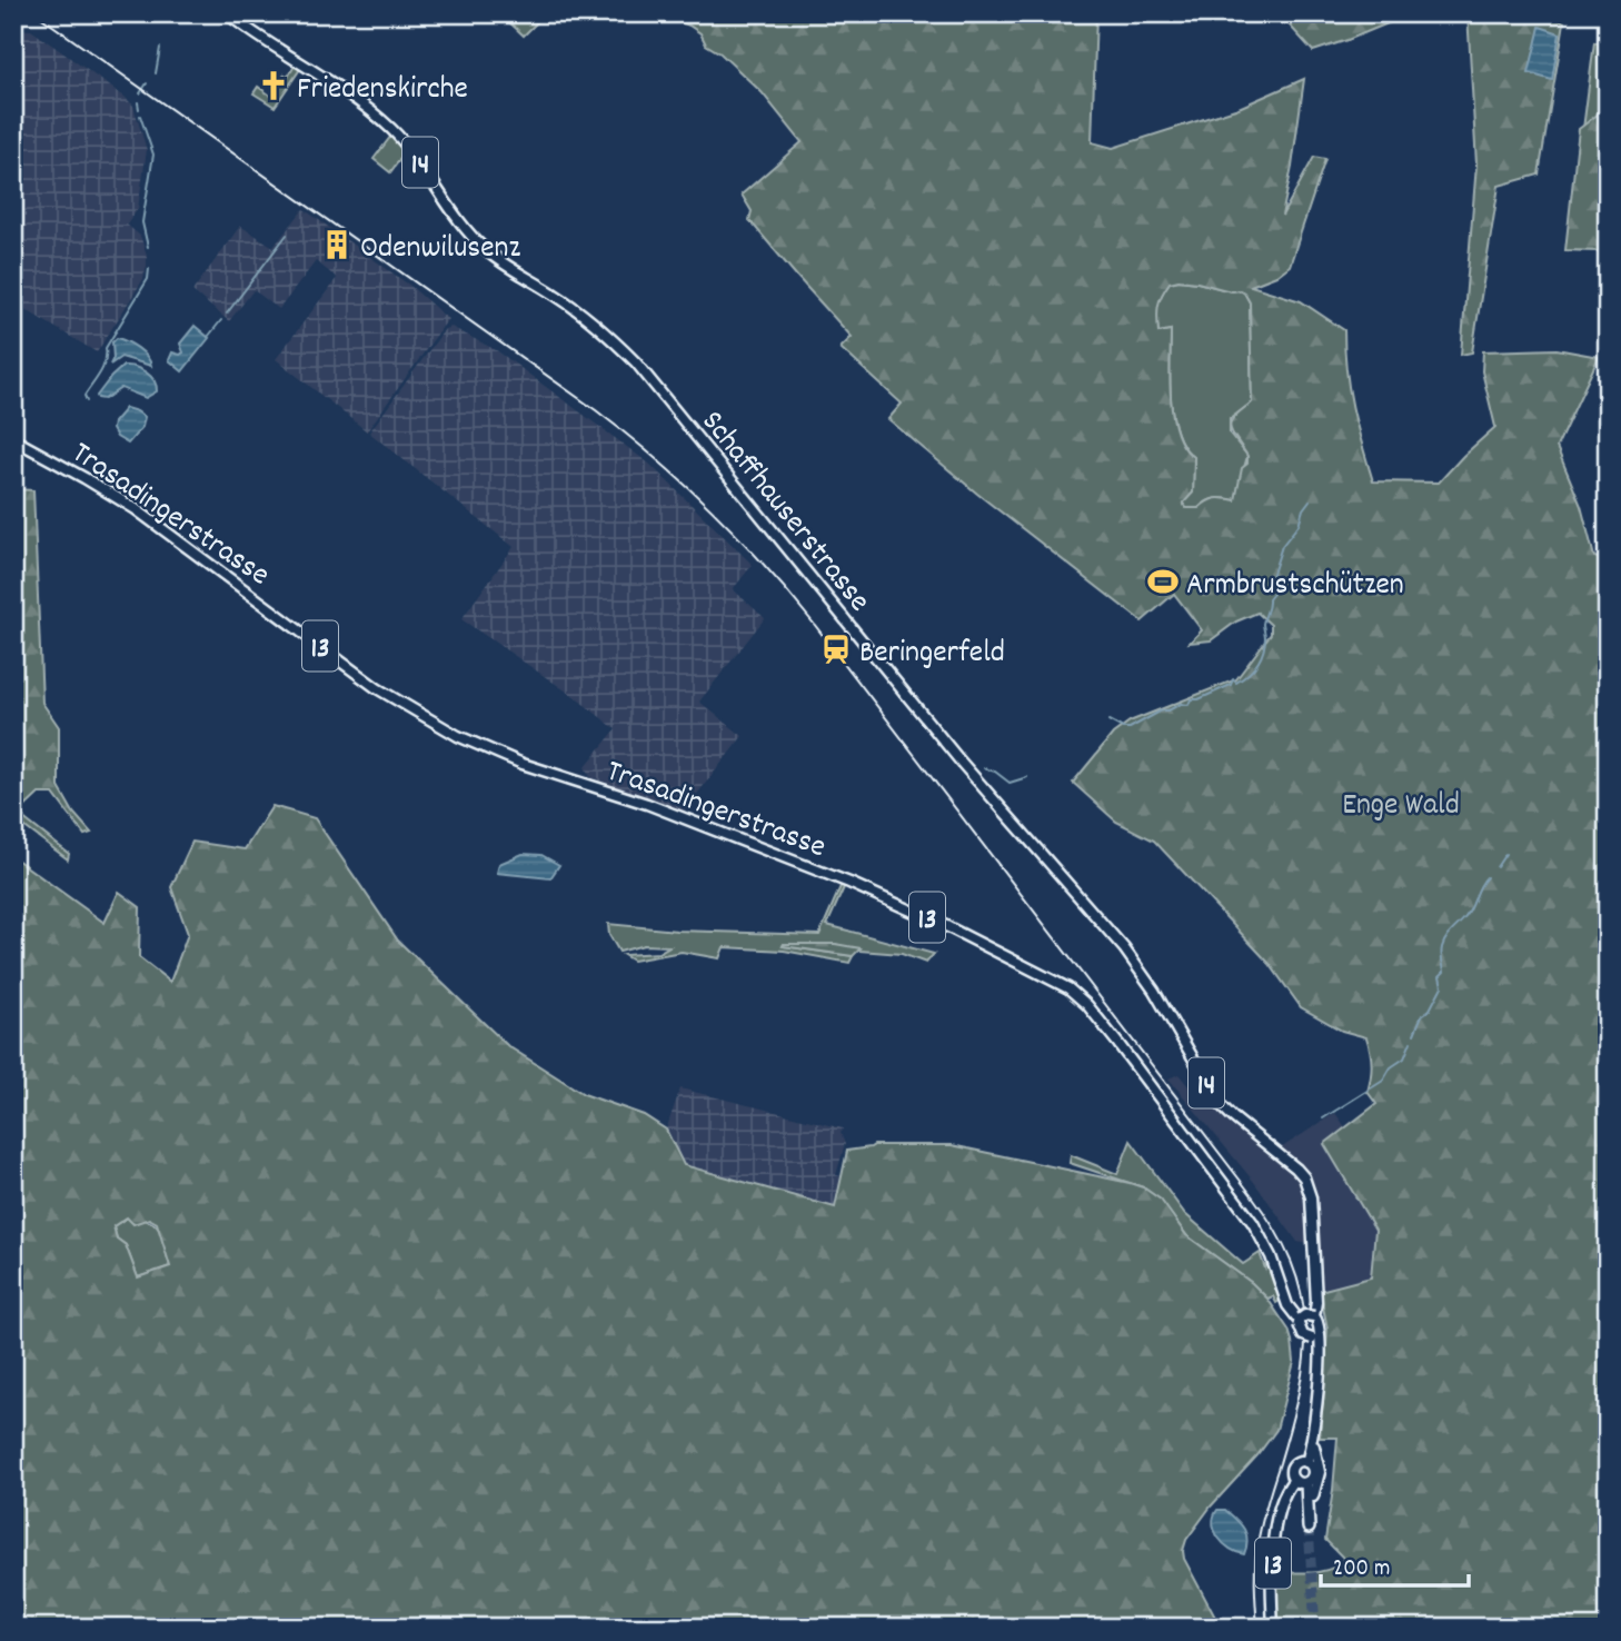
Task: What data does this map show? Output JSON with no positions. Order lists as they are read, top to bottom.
{
  "streets": {
    "main road": [
      "14",
      "Schaffhauserstrasse",
      "Trasadingerstrasse",
      "13"
    ]
  },
  "crossings": [
    ["Schaffhauserstrasse", "Trasadingerstrasse"],
    ["Schaffhauserstrasse", "13"],
    ["Trasadingerstrasse", "13"]
  ],
  "parks": ["Enge Wald"],
  "places": {
    "church": ["Friedenskirche"],
    "building": ["Odenwilusenz"],
    "sports": ["Armbrustschützen"],
    "station": ["Beringerfeld"]
  },
  "scale_bar": "200 m"
}
